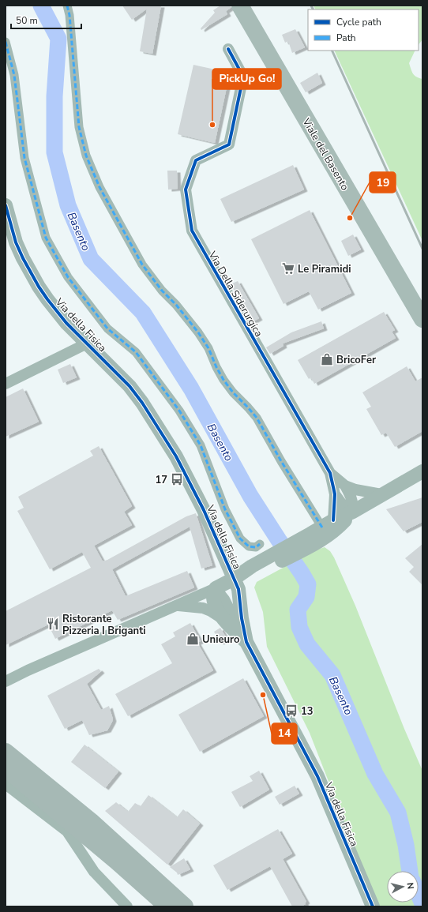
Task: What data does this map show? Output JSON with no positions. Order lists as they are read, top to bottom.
{
  "streets": {
    "main road": ["Viale del Basento"],
    "street": ["Via Della Siderurgica", "Via della Fisica"]
  },
  "water": ["Basento"],
  "places": {
    "other": ["PickUp Go!", "19", "14"],
    "supermarket": ["Le Piramidi"],
    "shop": ["BricoFer", "Unieuro"],
    "bus stop": ["17", "13"],
    "restaurant": ["Ristorante Pizzeria I Briganti"]
  },
  "legend": ["Cycle path", "Path"],
  "scale_bar": "50 m",
  "north": "right"
}
